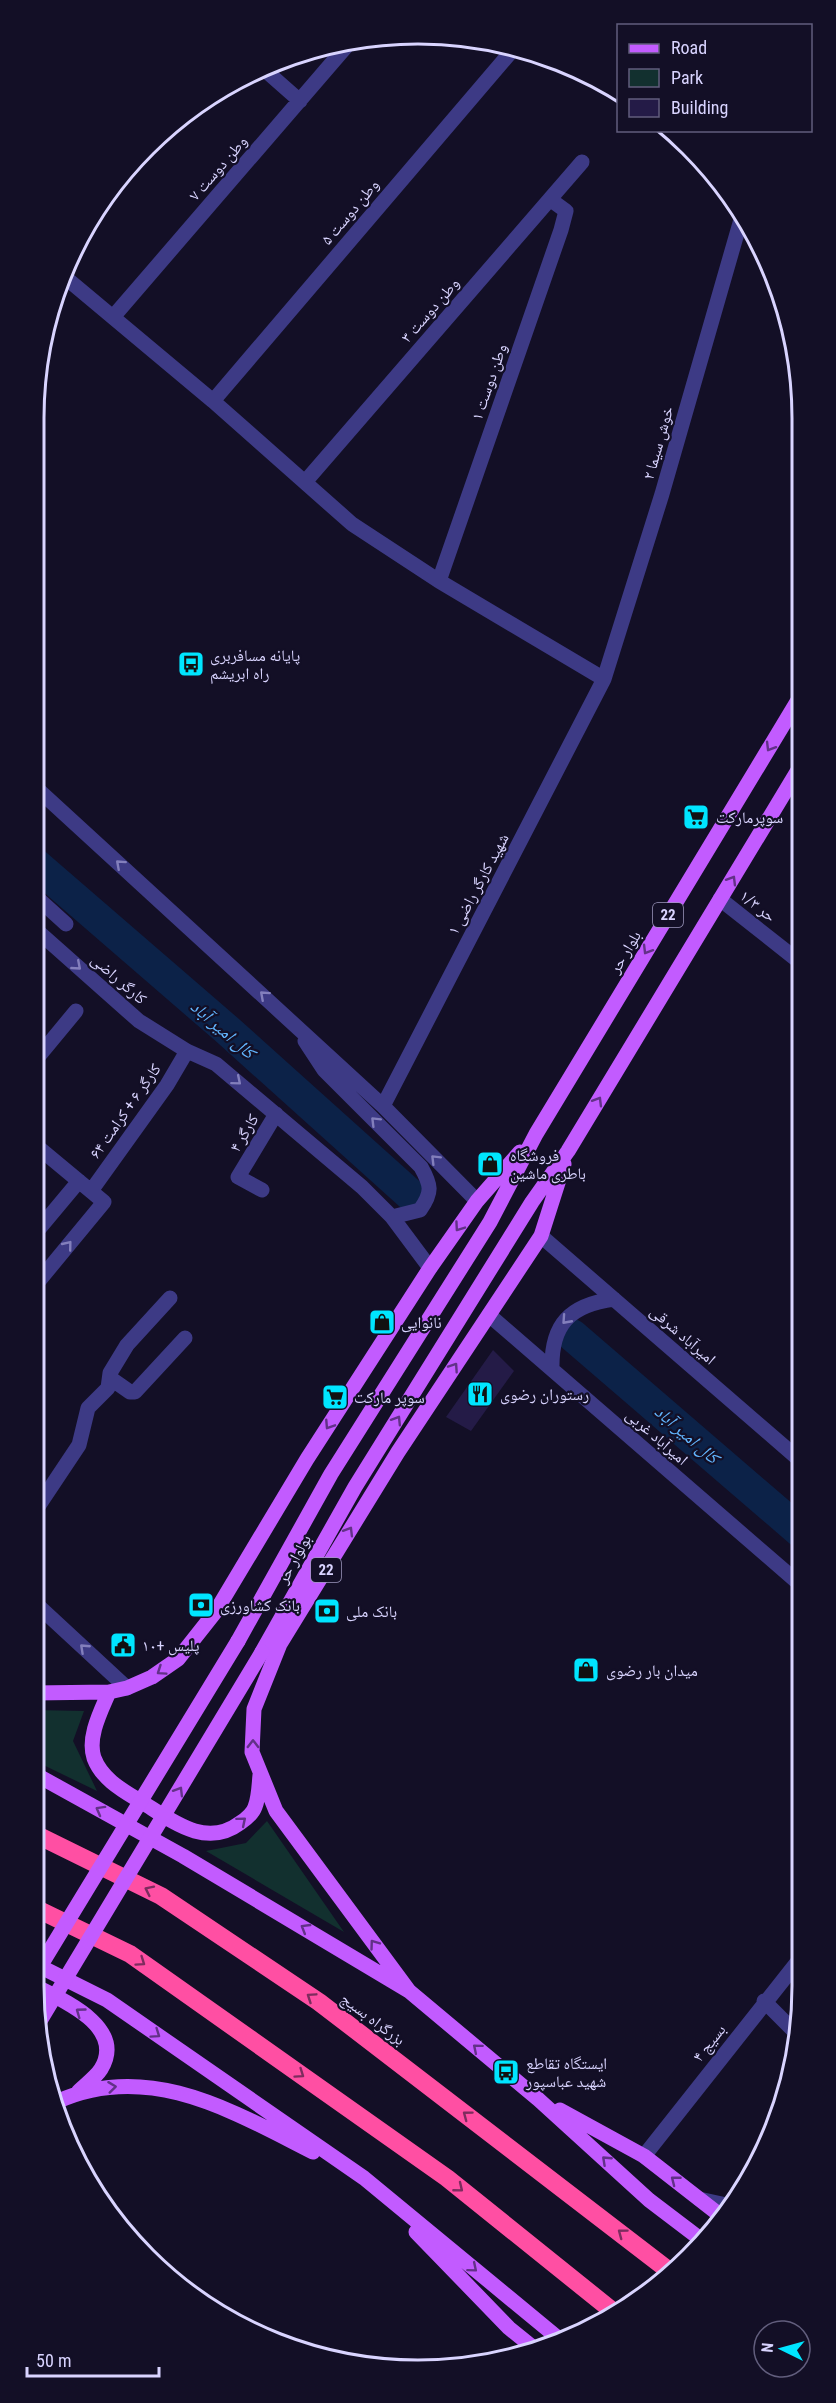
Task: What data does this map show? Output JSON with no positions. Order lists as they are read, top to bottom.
{
  "streets": {
    "highway": ["بزرگراه بسیج"],
    "main road": ["22", "بلوار حر", "بولوار حر"],
    "street": [
      "وطن دوست ۷",
      "وطن دوست ۵",
      "وطن دوست ۳",
      "وطن دوست ۱",
      "خوش سیما ۲",
      "شهید کارگر راضی ۱",
      "حر ۱/۳",
      "کارگر راضی",
      "کارگر ۶ + کرامت ۶۴",
      "کارگر ۴",
      "امیرآباد شرقی",
      "امیرآباد غربی",
      "بسیج ۴"
    ]
  },
  "crossings": [
    ["وطن دوست ۳", "وطن دوست ۱"],
    ["خوش سیما ۲", "شهید کارگر راضی ۱"],
    ["حر ۱/۳", "22"],
    ["22", "بلوار حر"],
    ["22", "کارگر راضی"],
    ["22", "امیرآباد شرقی"],
    ["22", "امیرآباد غربی"],
    ["22", "بولوار حر"],
    ["بلوار حر", "بولوار حر"],
    ["کارگر راضی", "کارگر ۶ + کرامت ۶۴"],
    ["کارگر راضی", "کارگر ۴"]
  ],
  "water": ["کال امیر آباد"],
  "places": {
    "bus stop": ["پایانه مسافربری راه ابریشم", "ایستگاه تقاطع شهید عباسپور"],
    "supermarket": ["سوپرمارکت", "سوپر مارکت"],
    "shop": ["فروشگاه باطری ماشین", "نانوایی", "میدان بار رضوی"],
    "restaurant": ["رستوران رضوی"],
    "bank": ["بانک کشاورزی", "بانک ملی"],
    "public building": ["پلیس +۱۰"]
  },
  "legend": ["Road", "Park", "Building"],
  "scale_bar": "50 m",
  "north": "left"
}
